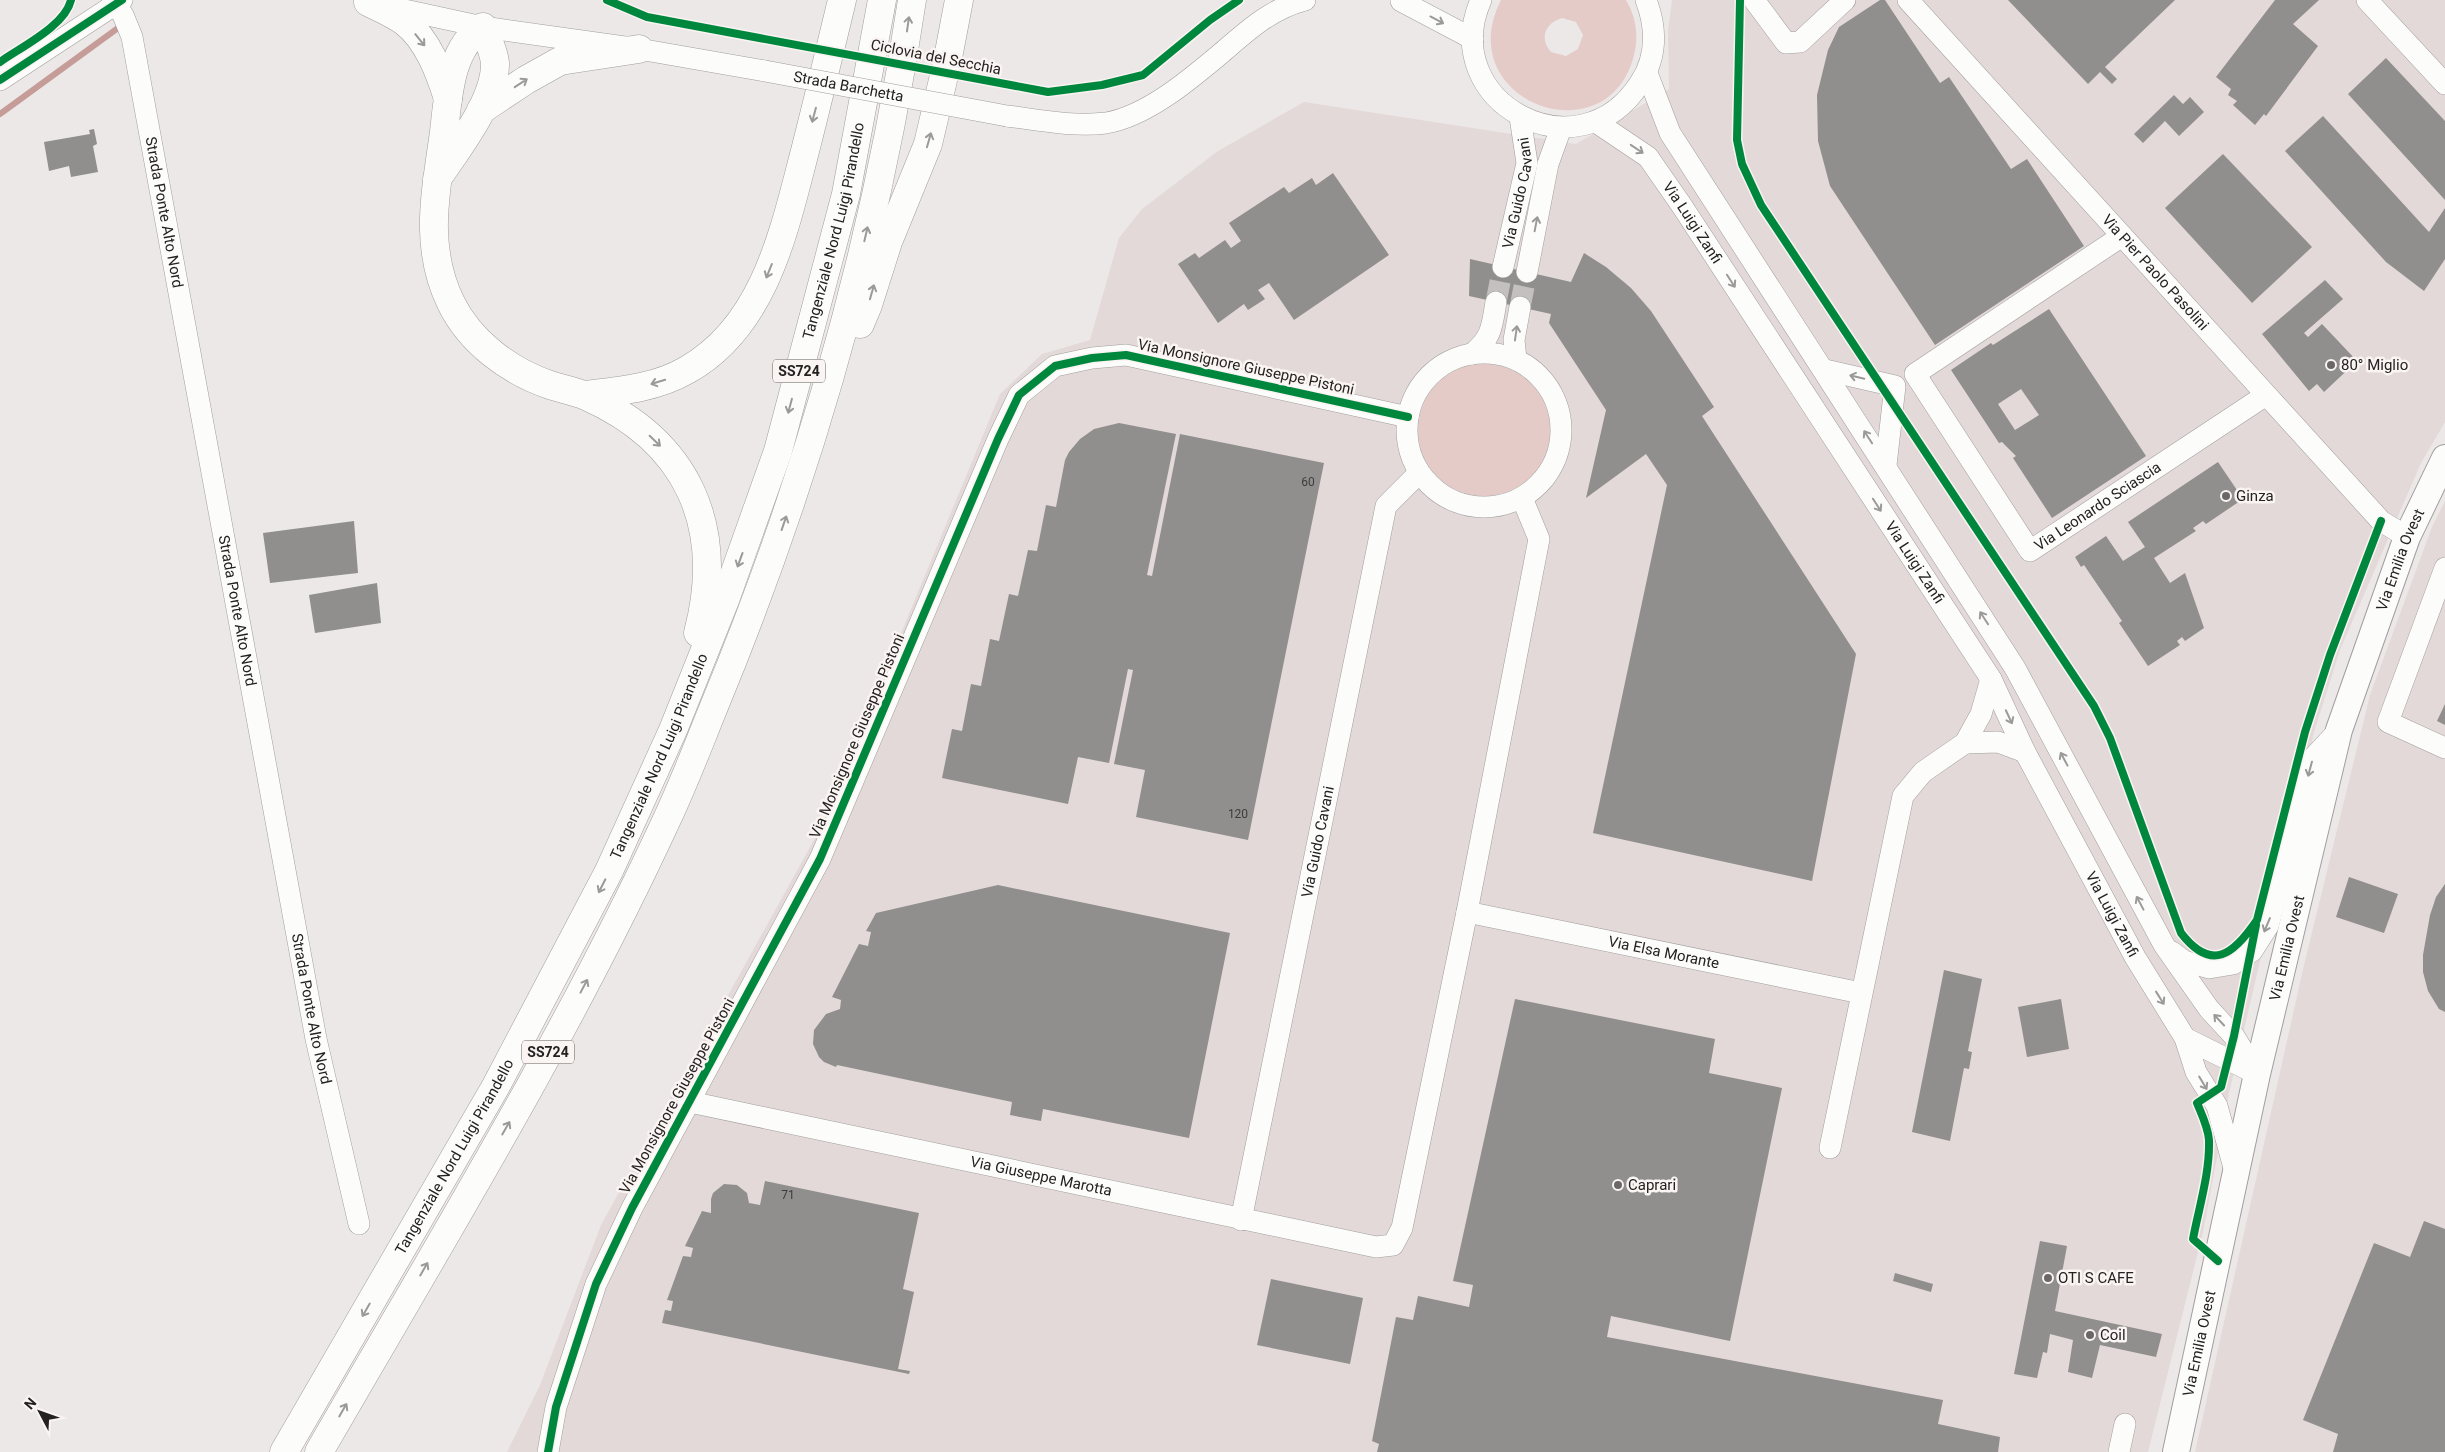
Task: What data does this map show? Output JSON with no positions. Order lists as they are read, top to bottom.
{
  "streets": {
    "highway": ["Tangenziale Nord Luigi Pirandello", "SS724"],
    "main road": ["Via Emilia Ovest"],
    "street": [
      "Strada Barchetta",
      "Via Guido Cavani",
      "Strada Ponte Alto Nord",
      "Via Luigi Zanfi",
      "Via Pier Paolo Pasolini",
      "Via Monsignore Giuseppe Pistoni",
      "Via Leonardo Sciascia",
      "Via Elsa Morante",
      "Via Giuseppe Marotta"
    ],
    "cycle path": ["Ciclovia del Secchia"]
  },
  "crossings": [
    ["Via Guido Cavani", "Via Monsignore Giuseppe Pistoni"],
    ["Via Guido Cavani", "Via Giuseppe Marotta"],
    ["Via Luigi Zanfi", "Via Emilia Ovest"],
    ["Via Pier Paolo Pasolini", "Via Leonardo Sciascia"],
    ["Via Pier Paolo Pasolini", "Via Emilia Ovest"],
    ["Via Monsignore Giuseppe Pistoni", "Via Giuseppe Marotta"],
    ["Via Elsa Morante", "Via Giuseppe Marotta"]
  ],
  "places": [
    "80° Miglio",
    "Ginza",
    "Caprari",
    "OTI S CAFE",
    "Coil"
  ],
  "house_numbers": ["60", "120", "71"],
  "north": "top left"
}
